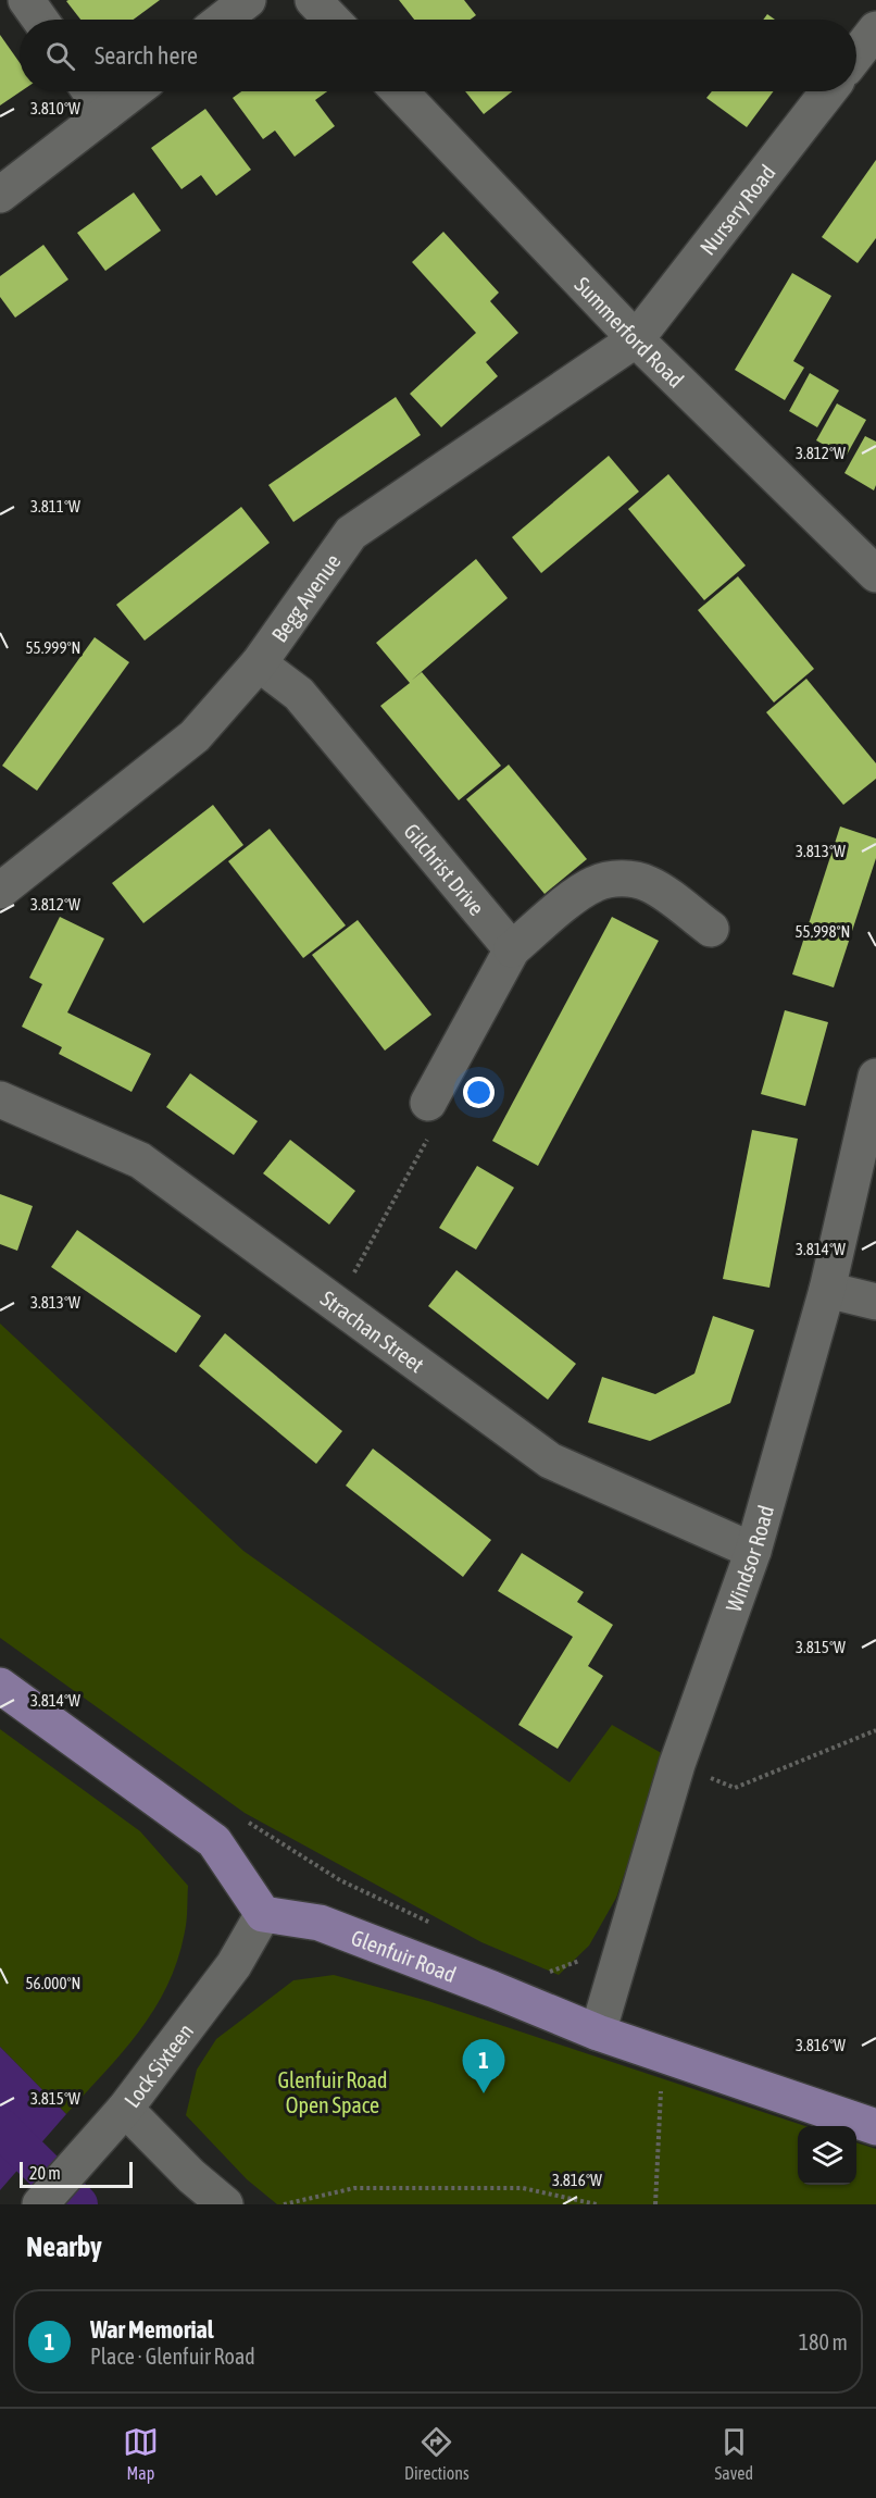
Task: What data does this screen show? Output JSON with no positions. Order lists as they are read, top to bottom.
{
  "streets": {
    "main road": ["Glenfuir Road"],
    "street": [
      "Nursery Road",
      "Summerford Road",
      "Begg Avenue",
      "Gilchrist Drive",
      "Strachan Street",
      "Windsor Road",
      "Lock Sixteen"
    ]
  },
  "crossings": [
    ["Nursery Road", "Summerford Road"],
    ["Nursery Road", "Begg Avenue"],
    ["Summerford Road", "Begg Avenue"],
    ["Begg Avenue", "Gilchrist Drive"],
    ["Strachan Street", "Windsor Road"],
    ["Windsor Road", "Glenfuir Road"],
    ["Glenfuir Road", "Lock Sixteen"]
  ],
  "parks": ["Glenfuir Road Open Space"],
  "scale_bar": "20 m",
  "page": {
    "search": "Search here",
    "pins": "1",
    "scale": "20 m",
    "heading": "Nearby",
    "list": [
      {
        "mark": "1",
        "name": "War Memorial",
        "note": "Place · Glenfuir Road",
        "value": "180 m"
      }
    ],
    "nav": ["Map", "Directions", "Saved"]
  },
  "coordinates": [
    "3.810°W",
    "3.812°W",
    "3.811°W",
    "55.999°N",
    "3.813°W",
    "55.998°N",
    "3.814°W",
    "3.815°W",
    "56.000°N",
    "3.816°W"
  ]
}
